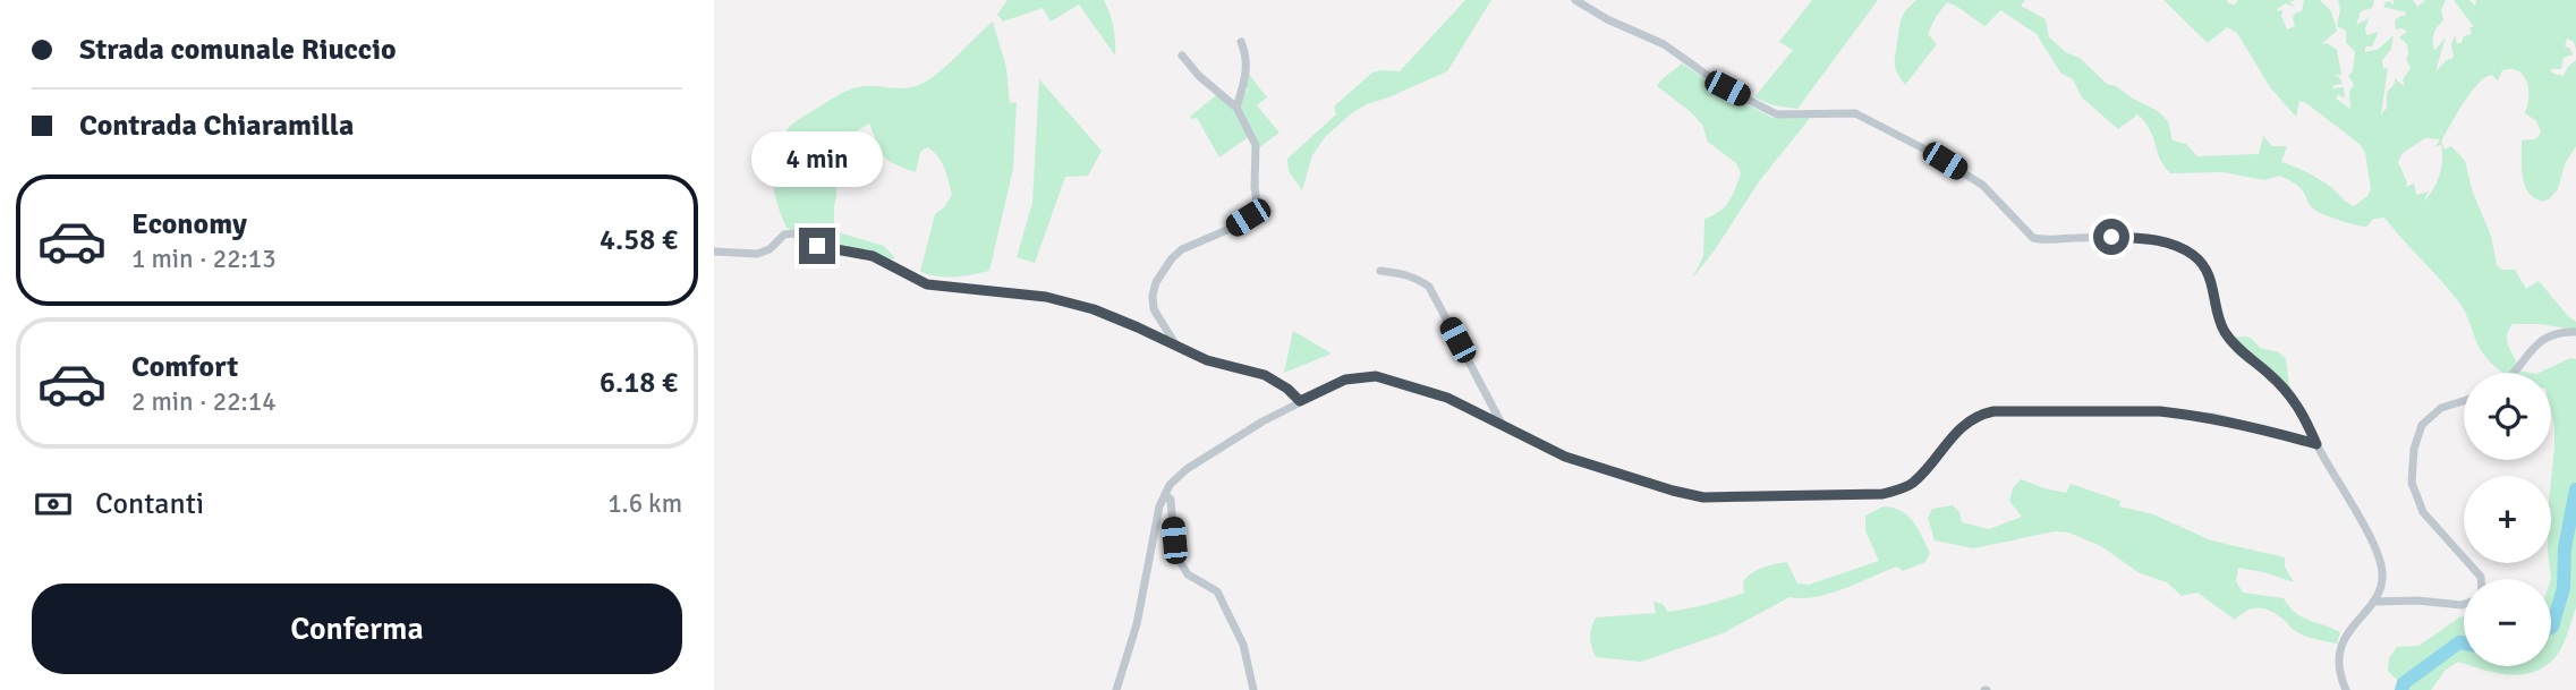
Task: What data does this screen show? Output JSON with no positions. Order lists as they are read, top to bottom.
{
  "page": {
    "banner": ["Strada comunale Riuccio", "Contrada Chiaramilla"],
    "bubble": "4 min",
    "list": [
      {
        "name": "Economy",
        "note": "1 min · 22:13",
        "value": "4.58 €"
      },
      {
        "name": "Comfort",
        "note": "2 min · 22:14",
        "value": "6.18 €"
      }
    ],
    "map_buttons": ["+", "−"],
    "pay": ["Contanti", "1.6 km"],
    "buttons": "Conferma"
  }
}
